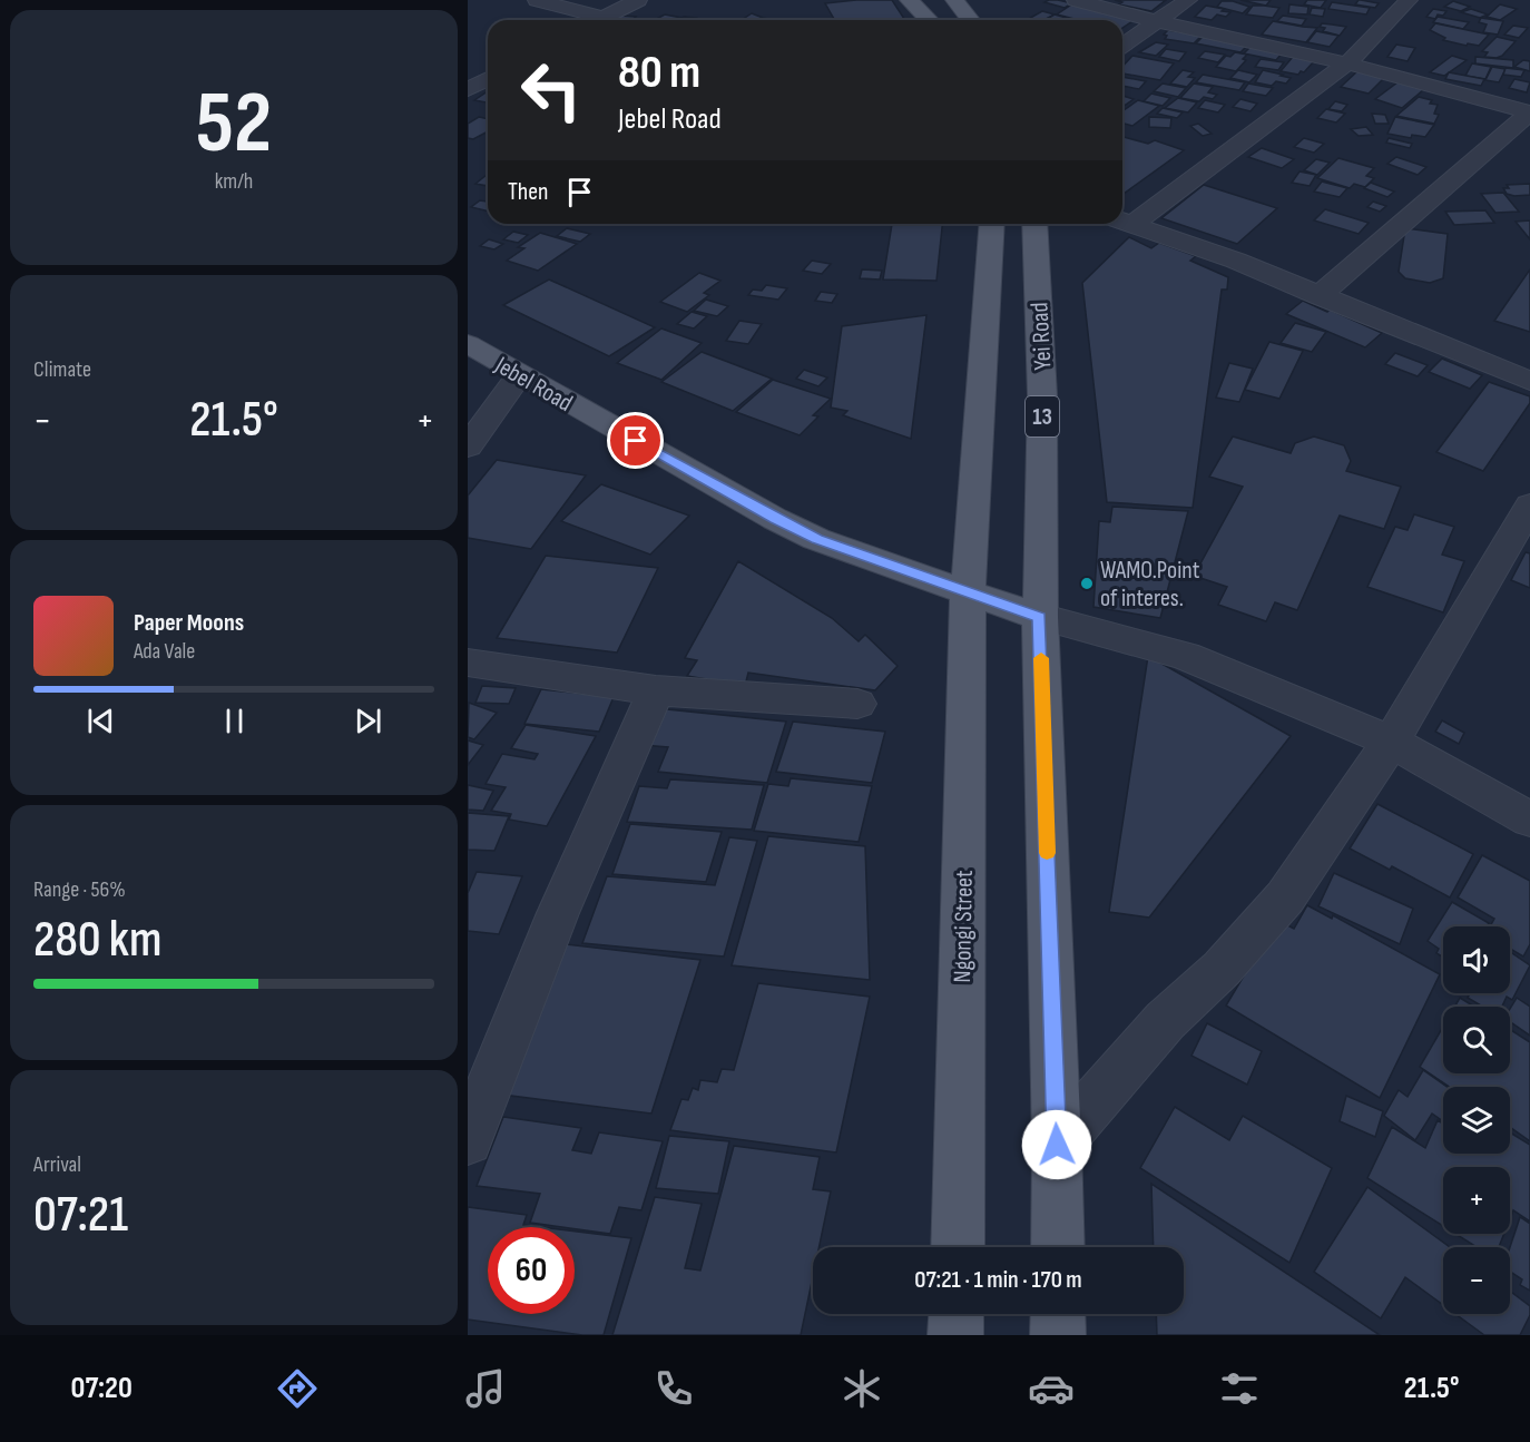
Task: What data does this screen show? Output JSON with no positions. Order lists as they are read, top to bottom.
{
  "streets": {
    "main road": [
      "Yei Road",
      "Jebel Road",
      "13",
      "Ngongi Street"
    ]
  },
  "crossings": [
    ["Yei Road", "Jebel Road"],
    ["Yei Road", "Ngongi Street"],
    ["Jebel Road", "Ngongi Street"]
  ],
  "places": ["WAMO.Point of interes."],
  "page": {
    "tile": [
      ["52", "km/h"],
      "Climate",
      ["Range · 56%", "280 km"],
      ["Arrival", "07:21"]
    ],
    "turn": ["80 m", "Jebel Road"],
    "then": "Then",
    "heat": ["−", "21.5°", "+"],
    "song": ["Paper Moons", "Ada Vale"],
    "map_buttons": ["+", "−"],
    "limit": "60",
    "trip": "07:21 · 1 min · 170 m",
    "tabs": ["07:20", "21.5°"]
  }
}
